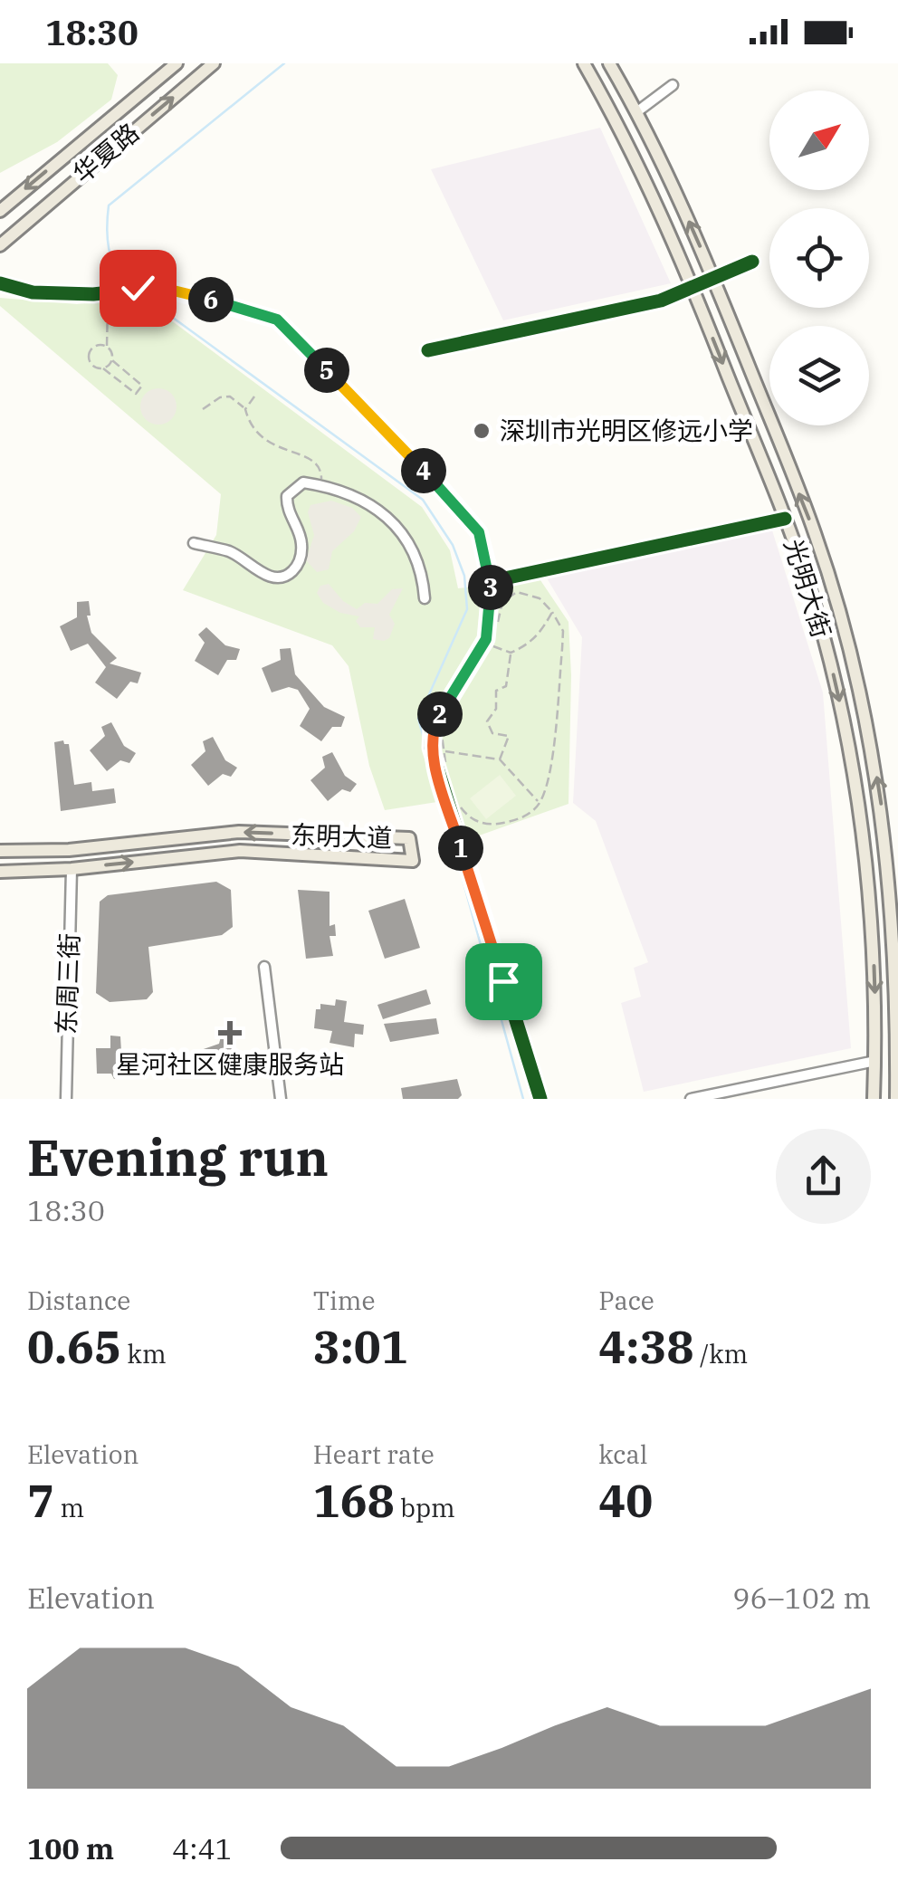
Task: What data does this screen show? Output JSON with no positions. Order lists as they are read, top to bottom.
{
  "streets": {
    "main road": ["华夏路", "光明大街", "东明大道"],
    "street": ["东周三街"]
  },
  "crossings": [
    ["东明大道", "东周三街"]
  ],
  "places": {
    "other": ["深圳市光明区修远小学"],
    "health": ["星河社区健康服务站"]
  },
  "north": "top right",
  "page": {
    "status": "18:30",
    "pins": [
      "6",
      "5",
      "4",
      "3",
      "2",
      "1"
    ],
    "heading": ["Evening run", "18:30"],
    "stats": [
      ["Distance", "0.65 km"],
      ["Time", "3:01"],
      ["Pace", "4:38 /km"],
      ["Elevation", "7 m"],
      ["Heart rate", "168 bpm"],
      ["kcal", "40"]
    ],
    "chart": ["Elevation", "96–102 m"],
    "list": [
      {
        "name": "100 m",
        "note": "4:41"
      }
    ]
  }
}
